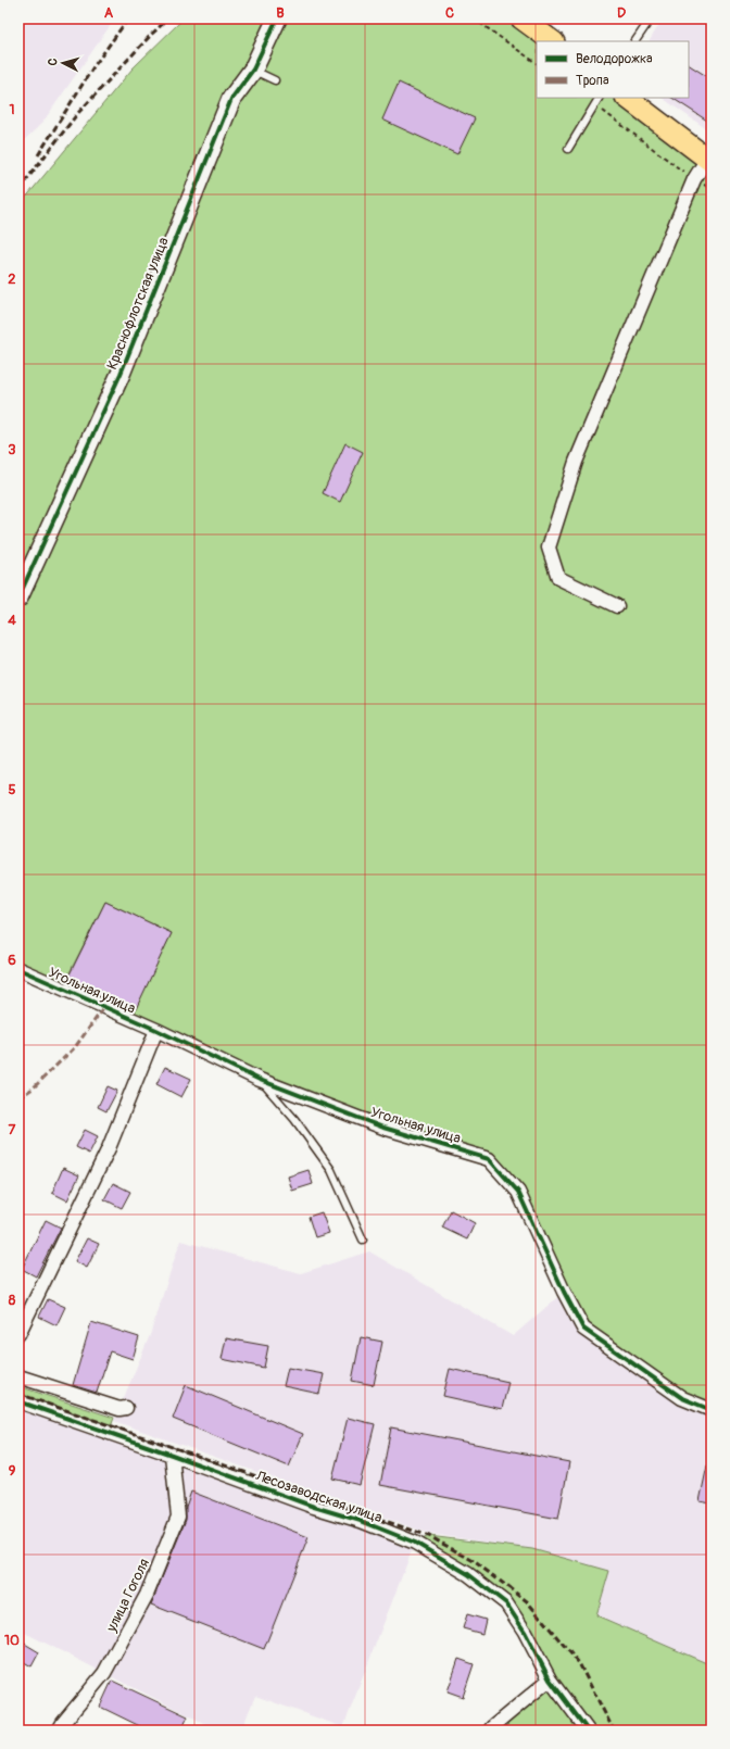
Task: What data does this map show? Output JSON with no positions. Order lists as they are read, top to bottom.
{
  "streets": {
    "street": [
      "Краснофлотская улица",
      "Угольная улица",
      "Лесозаводская улица",
      "улица Гоголя"
    ]
  },
  "crossings": [
    ["Лесозаводская улица", "улица Гоголя"]
  ],
  "legend": ["Велодорожка", "Тропа"],
  "north": "left",
  "grid": {
    "columns": [
      "A",
      "B",
      "C",
      "D"
    ],
    "rows": [
      "1",
      "2",
      "3",
      "4",
      "5",
      "6",
      "7",
      "8",
      "9",
      "10"
    ]
  }
}
